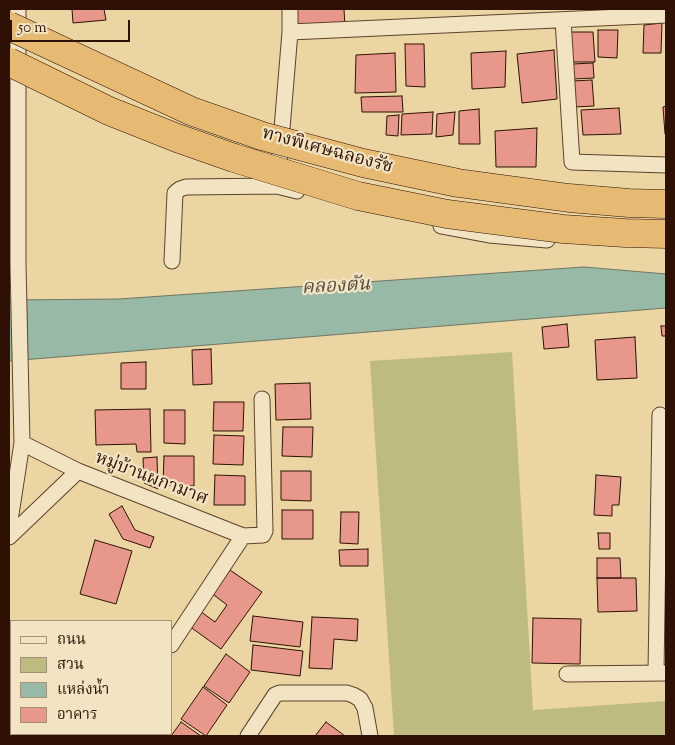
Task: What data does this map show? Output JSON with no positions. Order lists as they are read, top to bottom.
{
  "streets": {
    "highway": ["ทางพิเศษฉลองรัช"],
    "street": ["หมู่บ้านผกามาศ"]
  },
  "water": ["คลองตัน"],
  "legend": [
    "ถนน",
    "สวน",
    "แหล่งน้ำ",
    "อาคาร"
  ],
  "scale_bar": "50 m"
}
